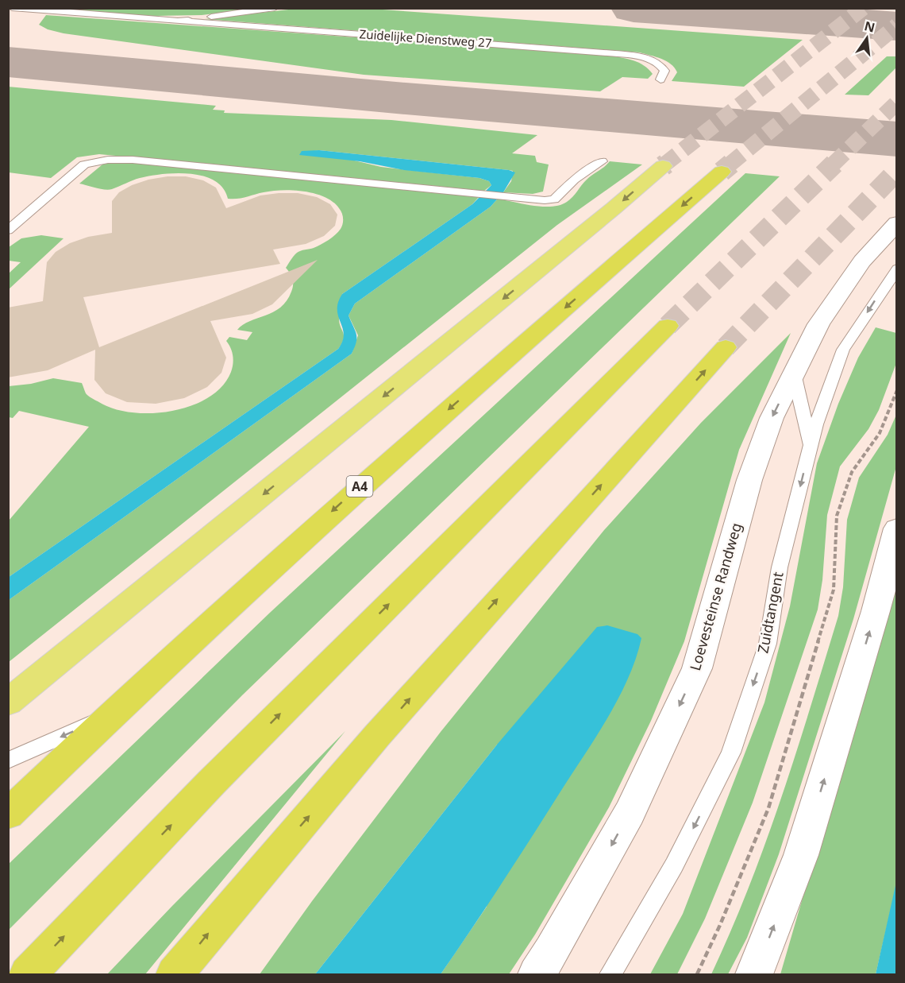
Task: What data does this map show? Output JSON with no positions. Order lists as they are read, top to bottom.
{
  "streets": {
    "highway": ["A4"],
    "street": ["Loevesteinse Randweg"],
    "lane": ["Zuidelijke Dienstweg 27", "Zuidtangent"]
  },
  "one_way": ["Zuidtangent"],
  "north": "top"
}
